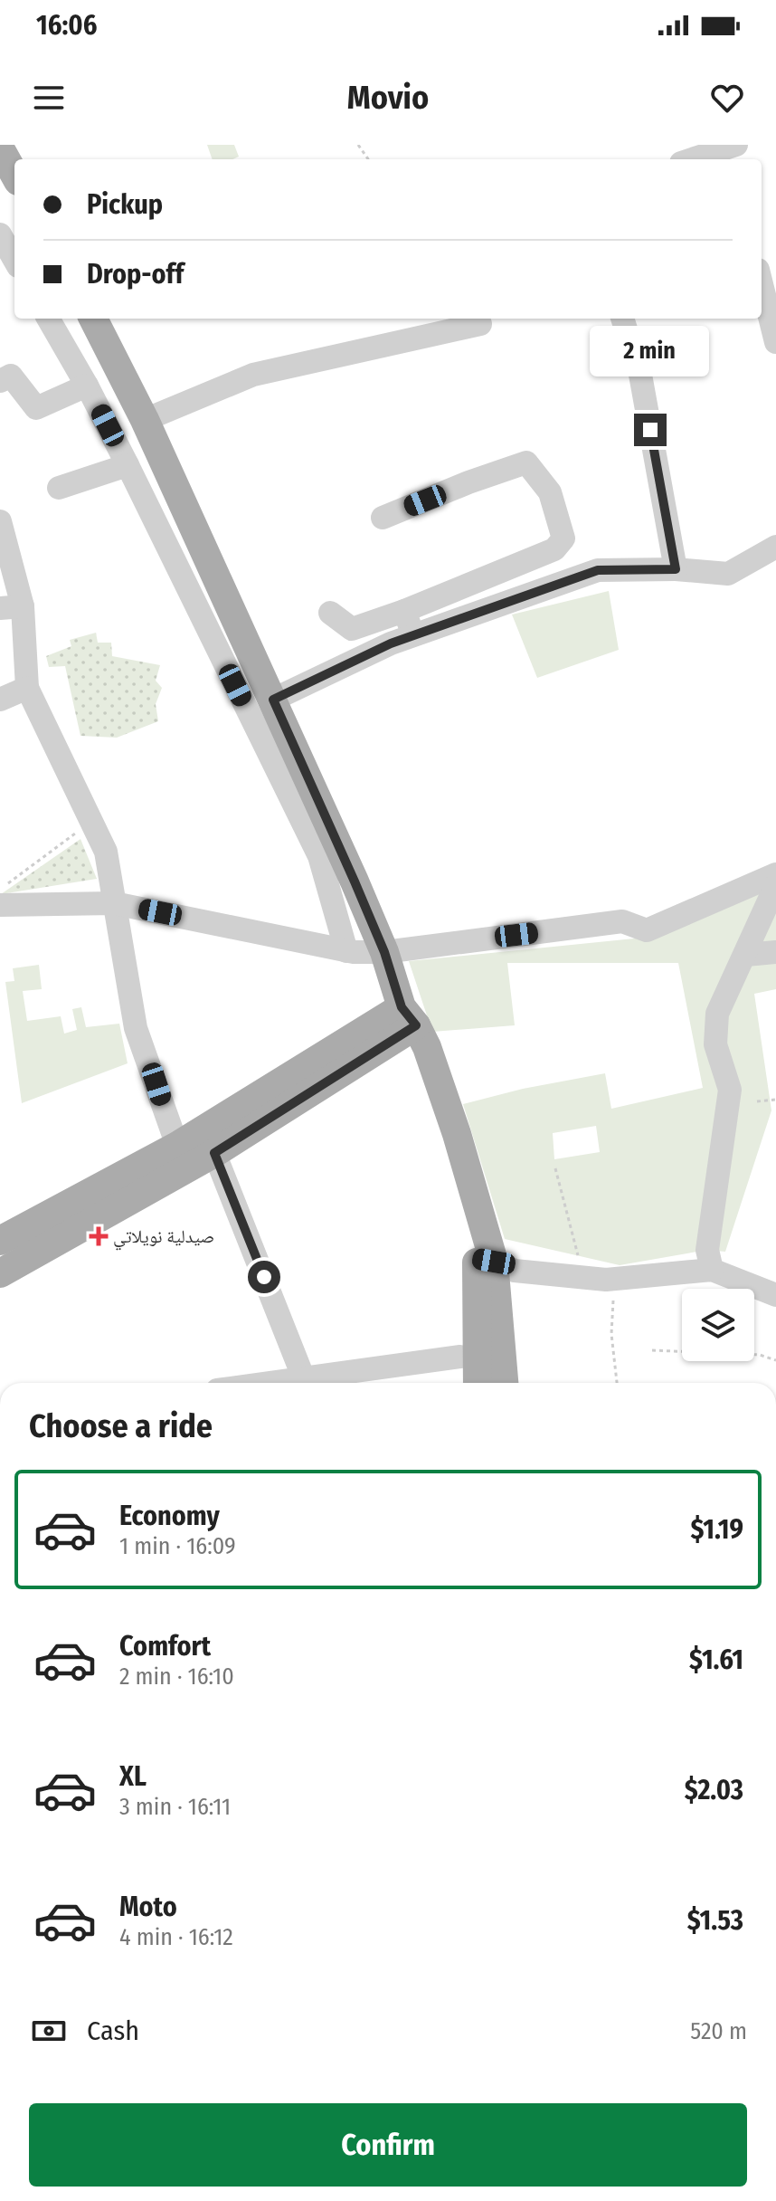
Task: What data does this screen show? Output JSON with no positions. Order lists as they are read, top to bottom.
{
  "places": {
    "health": ["صيدلية نويلاتي"]
  },
  "page": {
    "status": "16:06",
    "header": "Movio",
    "banner": ["Pickup", "Drop-off"],
    "bubble": "2 min",
    "heading": "Choose a ride",
    "list": [
      {
        "name": "Economy",
        "note": "1 min · 16:09",
        "value": "$1.19"
      },
      {
        "name": "Comfort",
        "note": "2 min · 16:10",
        "value": "$1.61"
      },
      {
        "name": "XL",
        "note": "3 min · 16:11",
        "value": "$2.03"
      },
      {
        "name": "Moto",
        "note": "4 min · 16:12",
        "value": "$1.53"
      }
    ],
    "pay": ["Cash", "520 m"],
    "buttons": "Confirm"
  }
}
